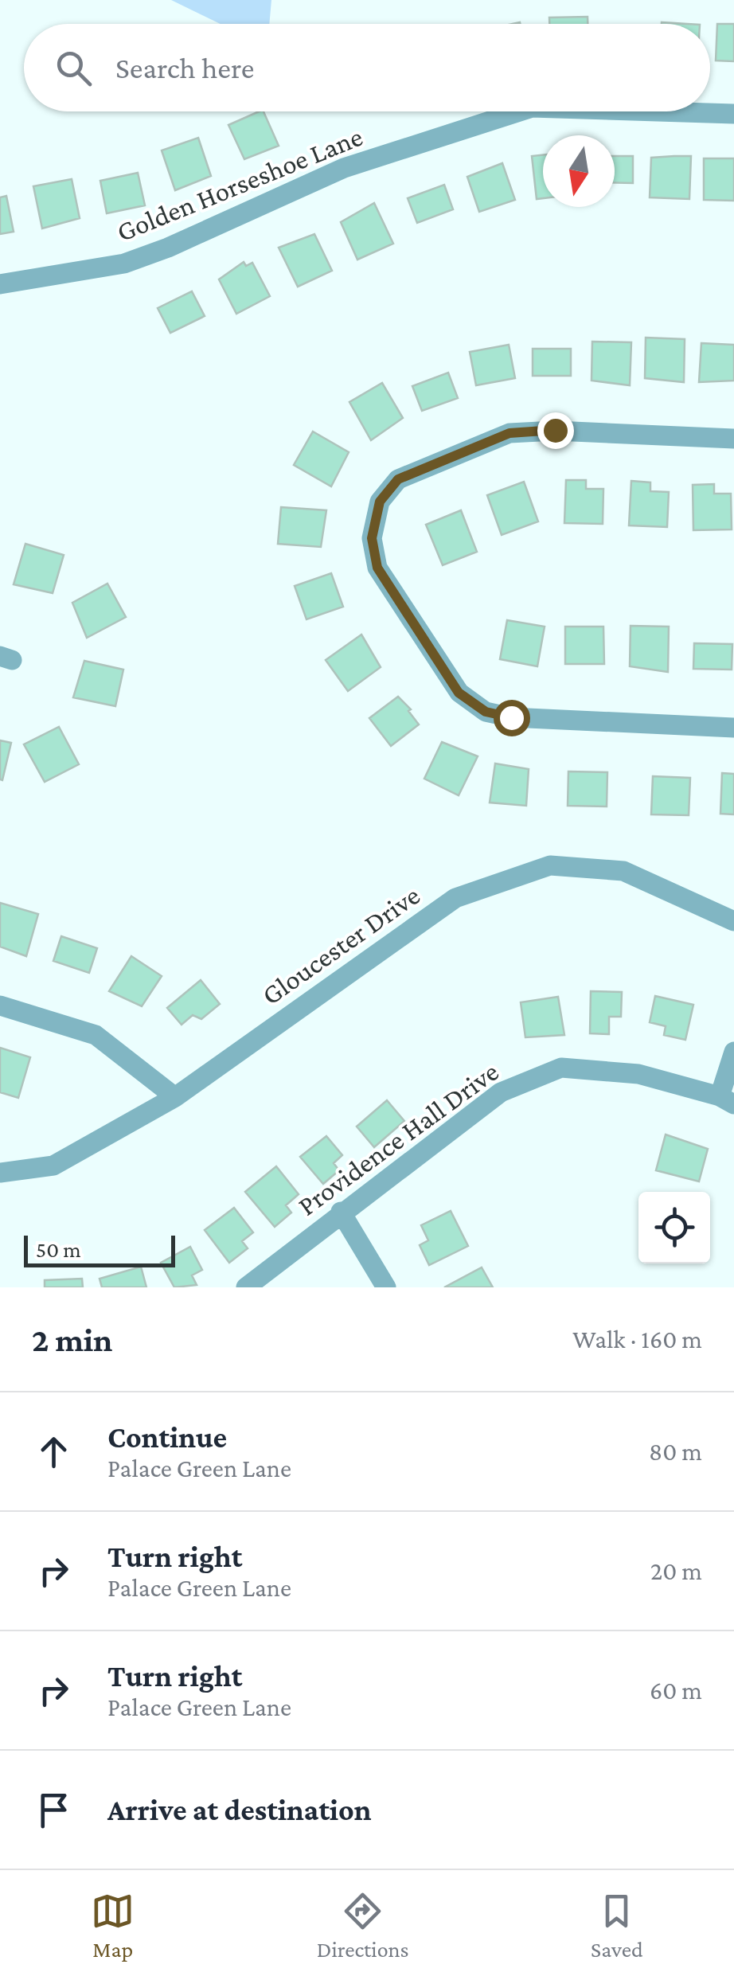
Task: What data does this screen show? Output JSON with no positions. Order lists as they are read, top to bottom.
{
  "streets": {
    "street": ["Golden Horseshoe Lane", "Gloucester Drive", "Providence Hall Drive"]
  },
  "scale_bar": "50 m",
  "north": "bottom",
  "page": {
    "search": "Search here",
    "scale": "50 m",
    "heading": ["2 min", "Walk · 160 m"],
    "list": [
      ["Continue", "Palace Green Lane", "80 m"],
      ["Turn right", "Palace Green Lane", "20 m"],
      ["Turn right", "Palace Green Lane", "60 m"],
      "Arrive at destination"
    ],
    "nav": ["Map", "Directions", "Saved"]
  }
}
